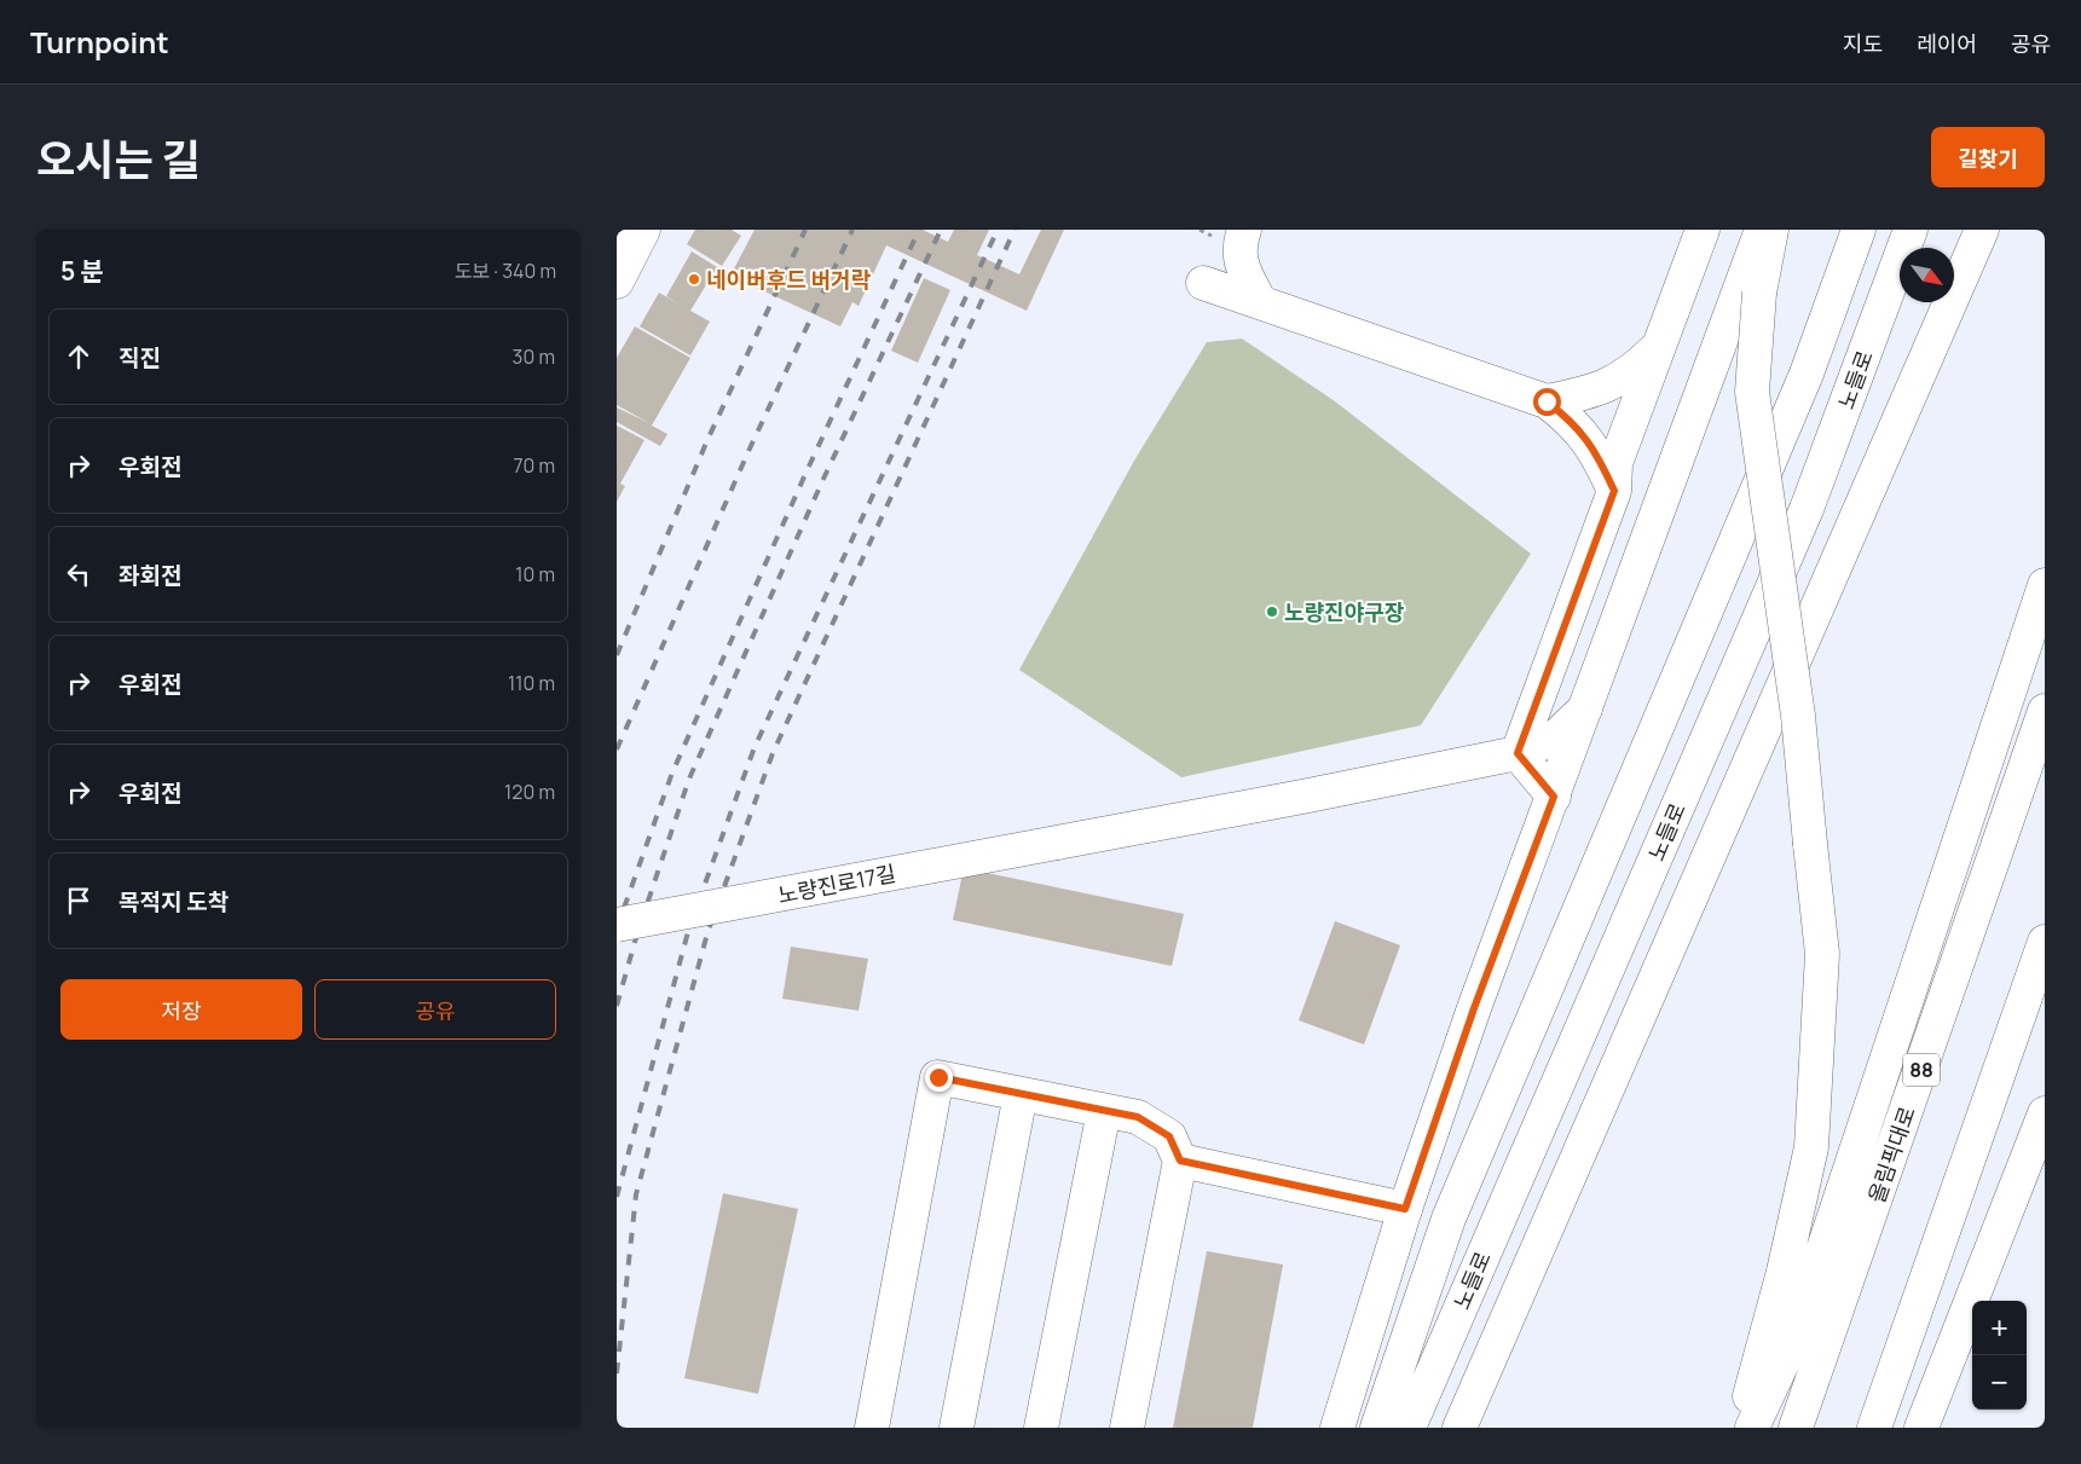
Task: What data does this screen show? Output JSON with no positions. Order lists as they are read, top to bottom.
{
  "streets": {
    "main road": [
      "노들로",
      "노량진로17길",
      "88",
      "올림픽대로"
    ]
  },
  "places": ["네이버후드 버거락", "노량진야구장"],
  "north": "bottom right",
  "page": {
    "header": "Turnpoint",
    "nav": ["지도", "레이어", "공유"],
    "title": "오시는 길",
    "buttons": [
      "길찾기",
      ["저장", "공유"]
    ],
    "heading": ["5 분", "도보 · 340 m"],
    "list": [
      ["직진", "30 m"],
      ["우회전", "70 m"],
      ["좌회전", "10 m"],
      ["우회전", "110 m"],
      ["우회전", "120 m"],
      "목적지 도착"
    ],
    "map_buttons": ["+", "−"]
  }
}
